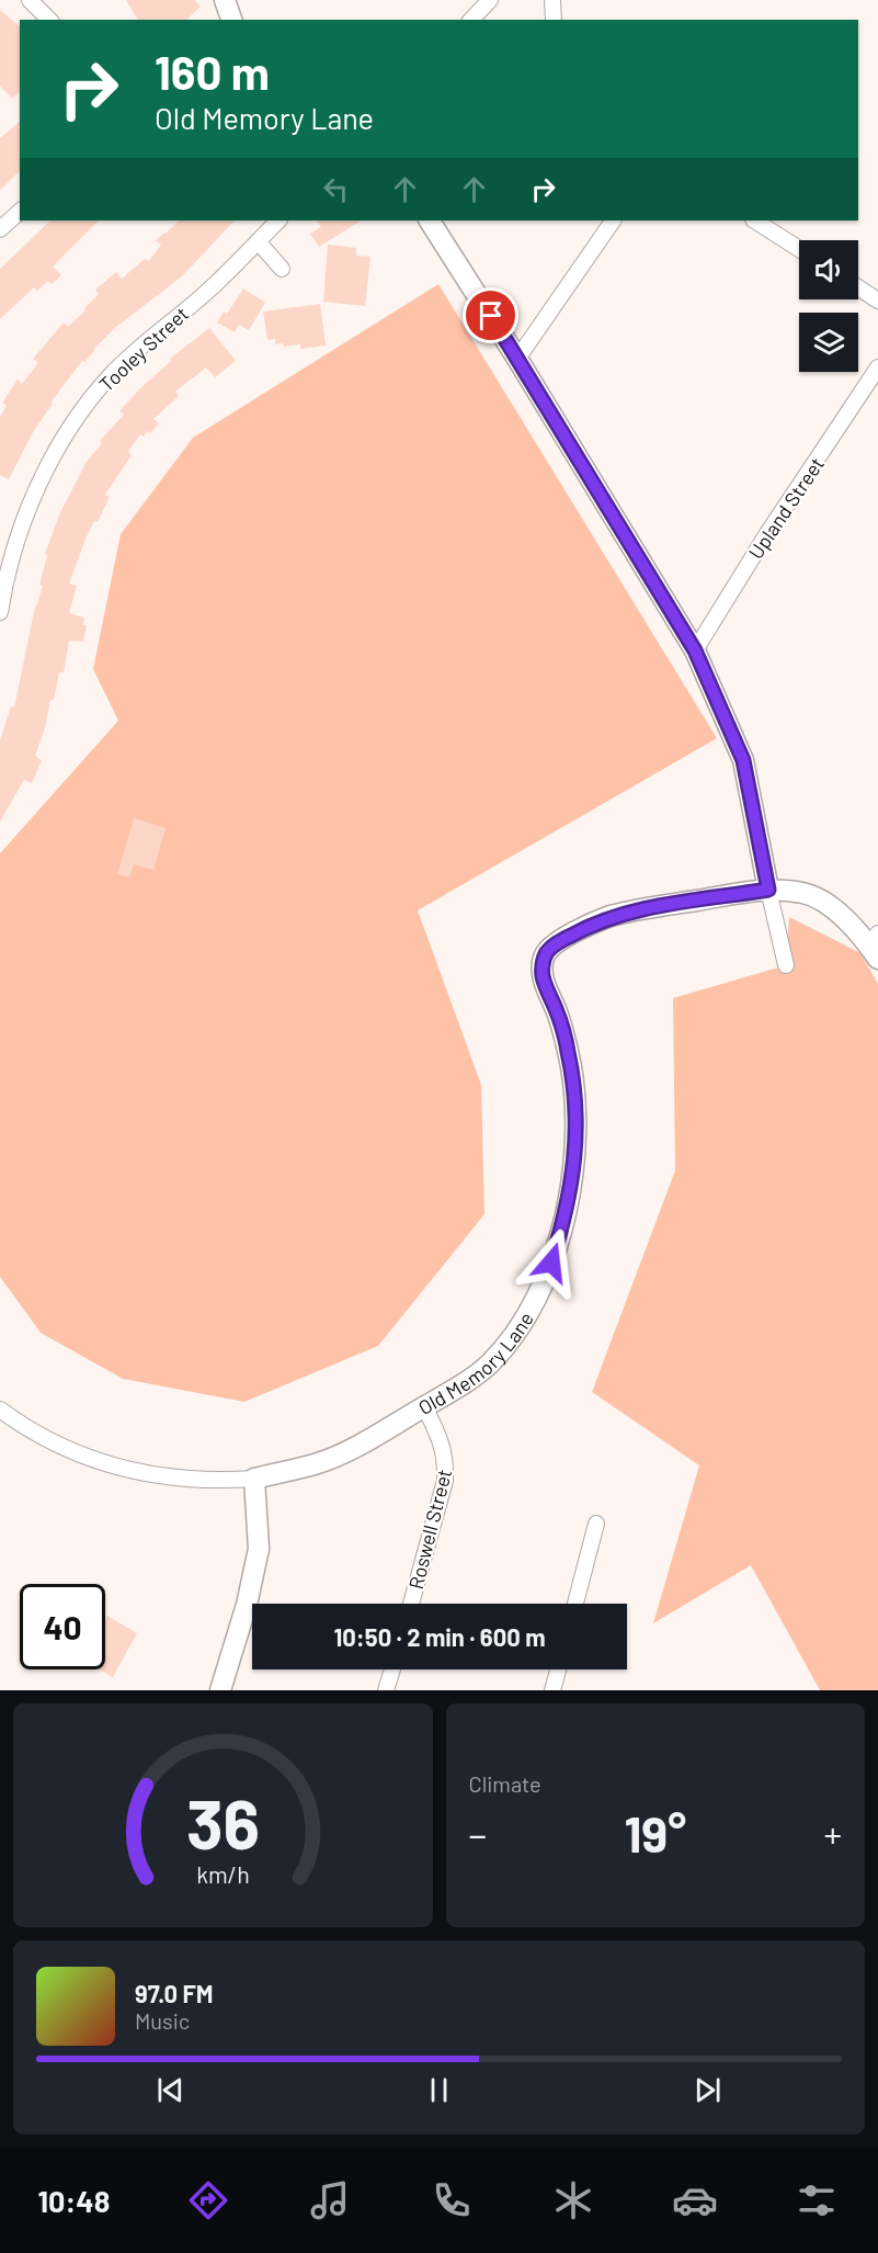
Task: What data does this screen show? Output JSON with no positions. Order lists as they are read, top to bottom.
{
  "streets": {
    "street": [
      "Tooley Street",
      "Upland Street",
      "Old Memory Lane",
      "Roswell Street"
    ]
  },
  "crossings": [
    ["Old Memory Lane", "Roswell Street"]
  ],
  "page": {
    "turn": ["160 m", "Old Memory Lane"],
    "limit": "40",
    "trip": "10:50 · 2 min · 600 m",
    "tile": "Climate",
    "heat": ["−", "19°", "+"],
    "song": ["97.0 FM", "Music"],
    "tabs": "10:48",
    "gauge": ["36", "km/h"]
  }
}
